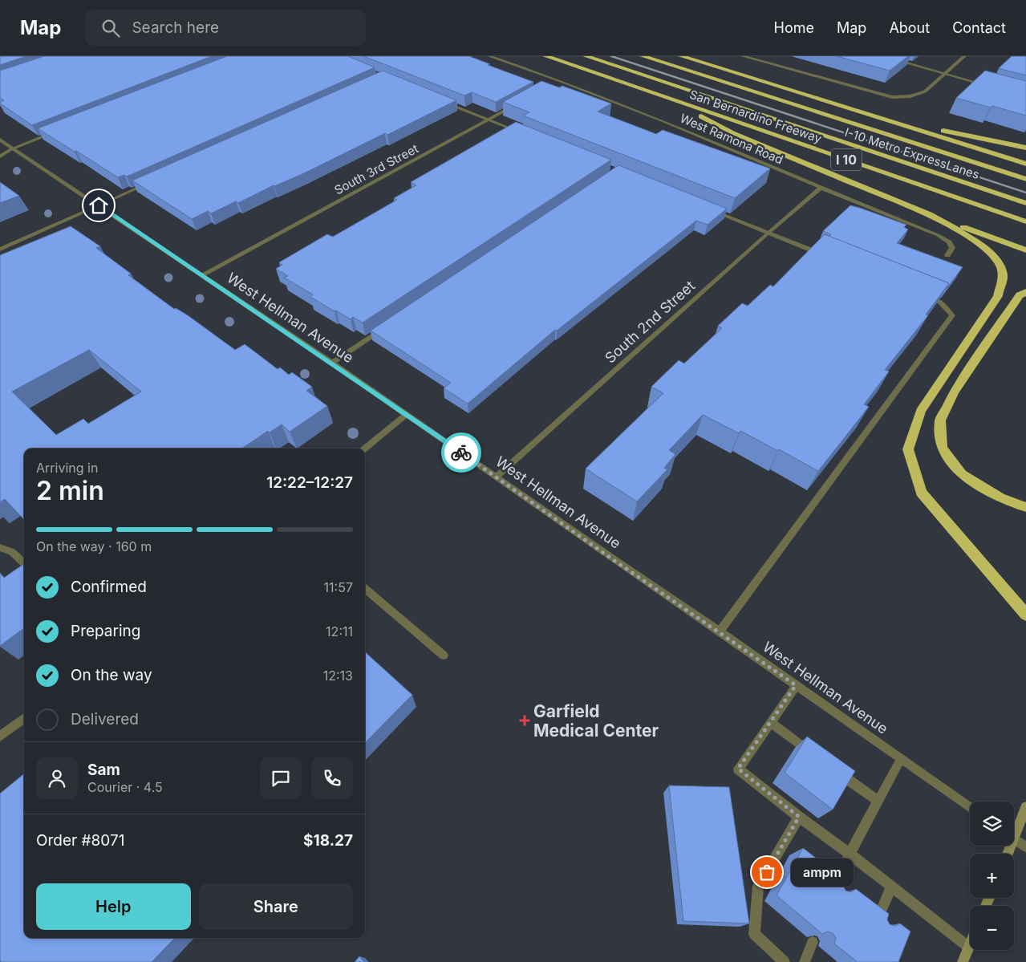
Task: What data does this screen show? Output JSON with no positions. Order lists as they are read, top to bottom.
{
  "streets": {
    "highway": ["San Bernardino Freeway", "I-10 Metro ExpressLanes", "I 10"],
    "street": [
      "West Ramona Road",
      "South 3rd Street",
      "West Hellman Avenue",
      "South 2nd Street"
    ]
  },
  "crossings": [
    ["West Ramona Road", "South 2nd Street"],
    ["South 3rd Street", "West Hellman Avenue"],
    ["West Hellman Avenue", "South 2nd Street"]
  ],
  "places": {
    "health": ["Garfield Medical Center"],
    "other": ["ampm"]
  },
  "page": {
    "header": "Map",
    "search": "Search here",
    "nav": [
      "Home",
      "Map",
      "About",
      "Contact"
    ],
    "heading": ["2 min", "Arriving in", "12:22–12:27"],
    "panel": [
      "Sam",
      "Courier · 4.5",
      "Order #8071",
      "$18.27"
    ],
    "bar": "On the way · 160 m",
    "list": [
      ["Confirmed", "11:57"],
      ["Preparing", "12:11"],
      ["On the way", "12:13"],
      "Delivered"
    ],
    "map_buttons": ["+", "−"],
    "bubble": "ampm",
    "buttons": ["Help", "Share"]
  }
}
